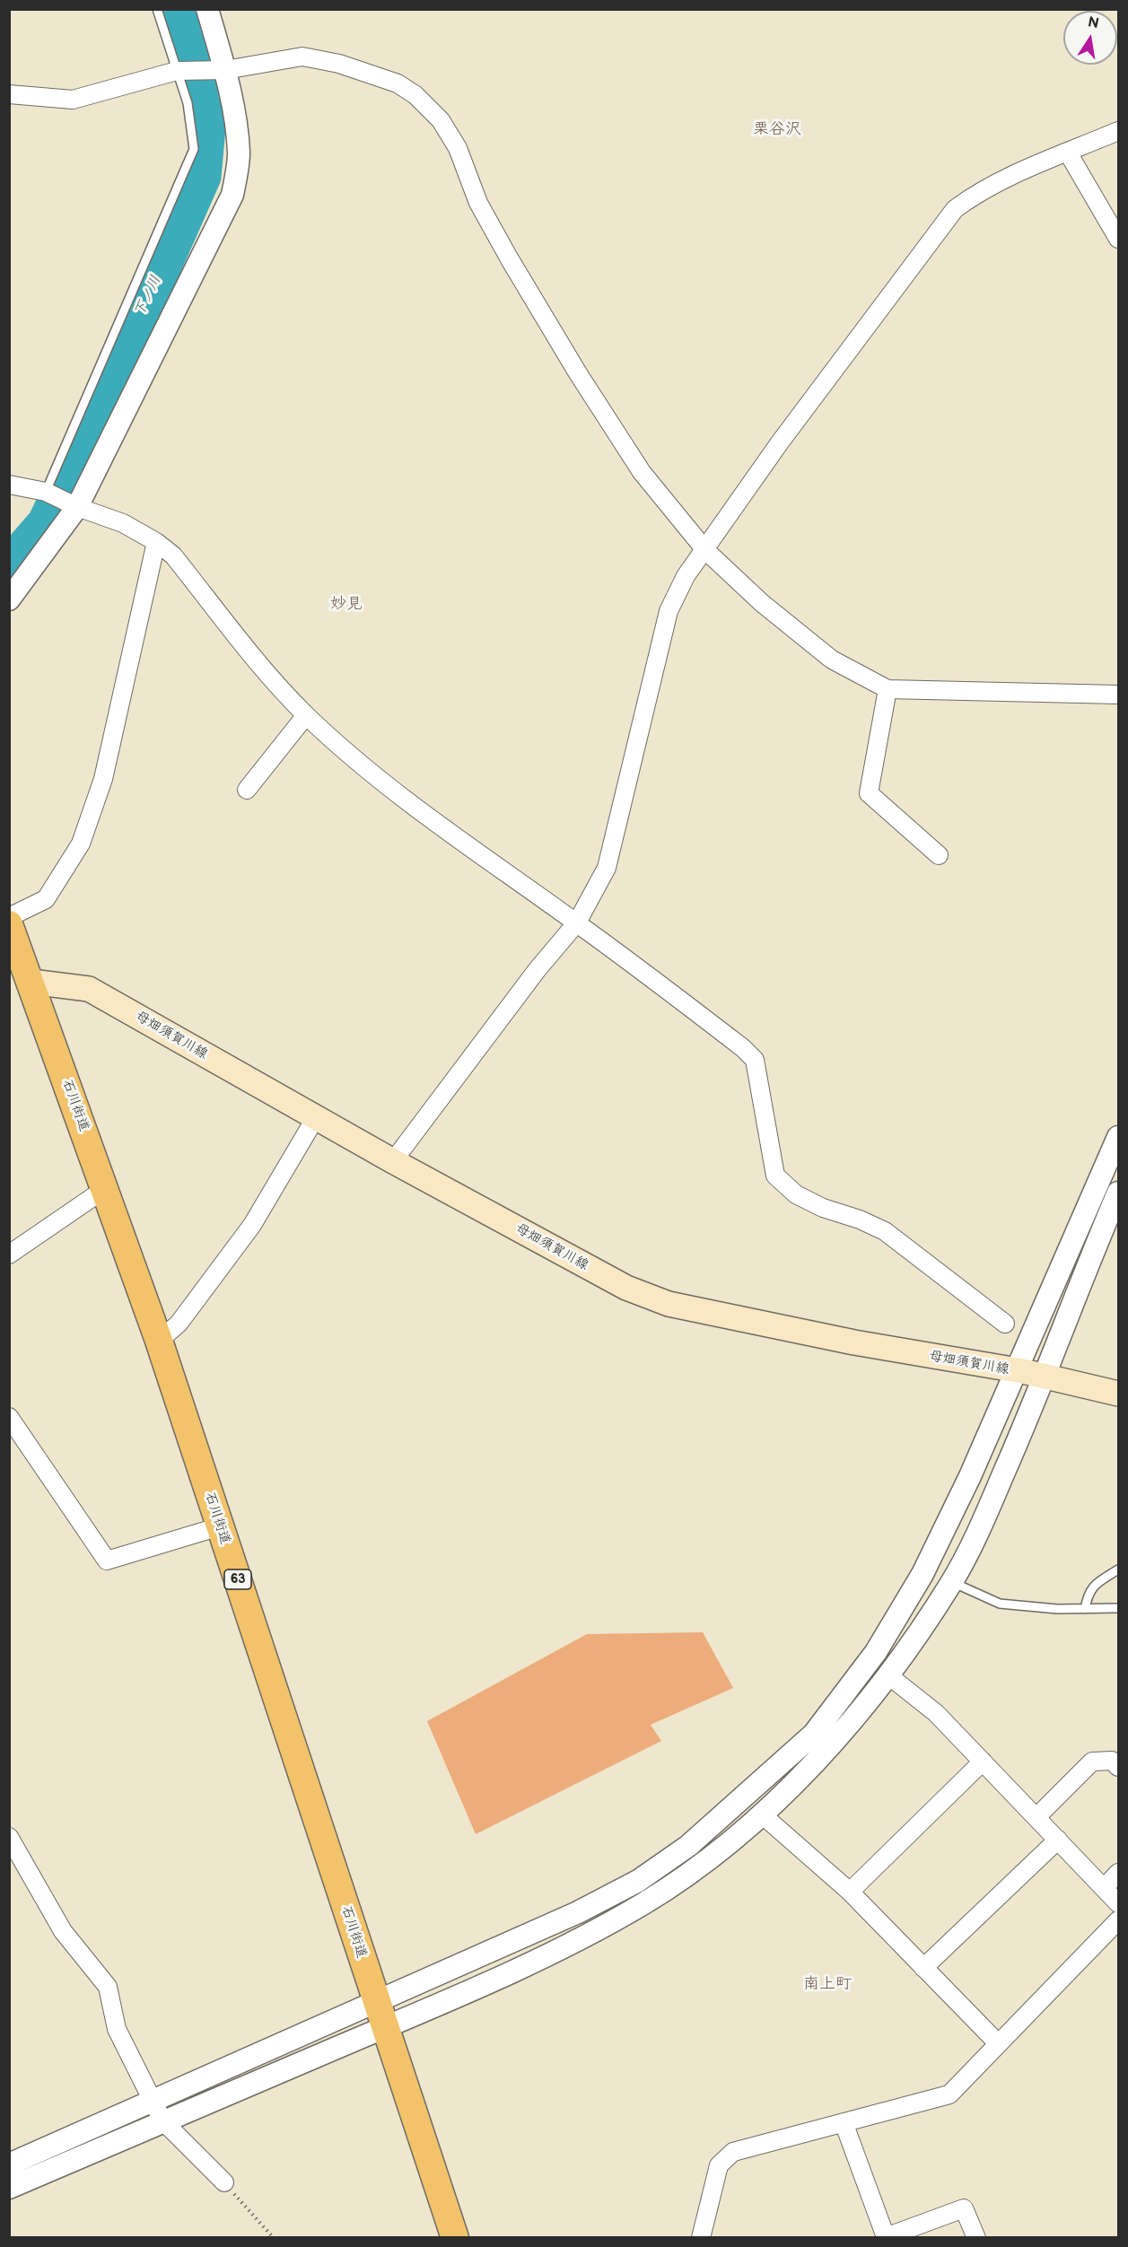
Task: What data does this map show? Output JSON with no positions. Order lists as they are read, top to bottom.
{
  "streets": {
    "main road": ["母畑須賀川線", "石川街道", "63"]
  },
  "crossings": [
    ["母畑須賀川線", "石川街道"]
  ],
  "districts": ["栗谷沢", "妙見", "南上町"],
  "water": ["下ノ川"],
  "north": "top"
}
